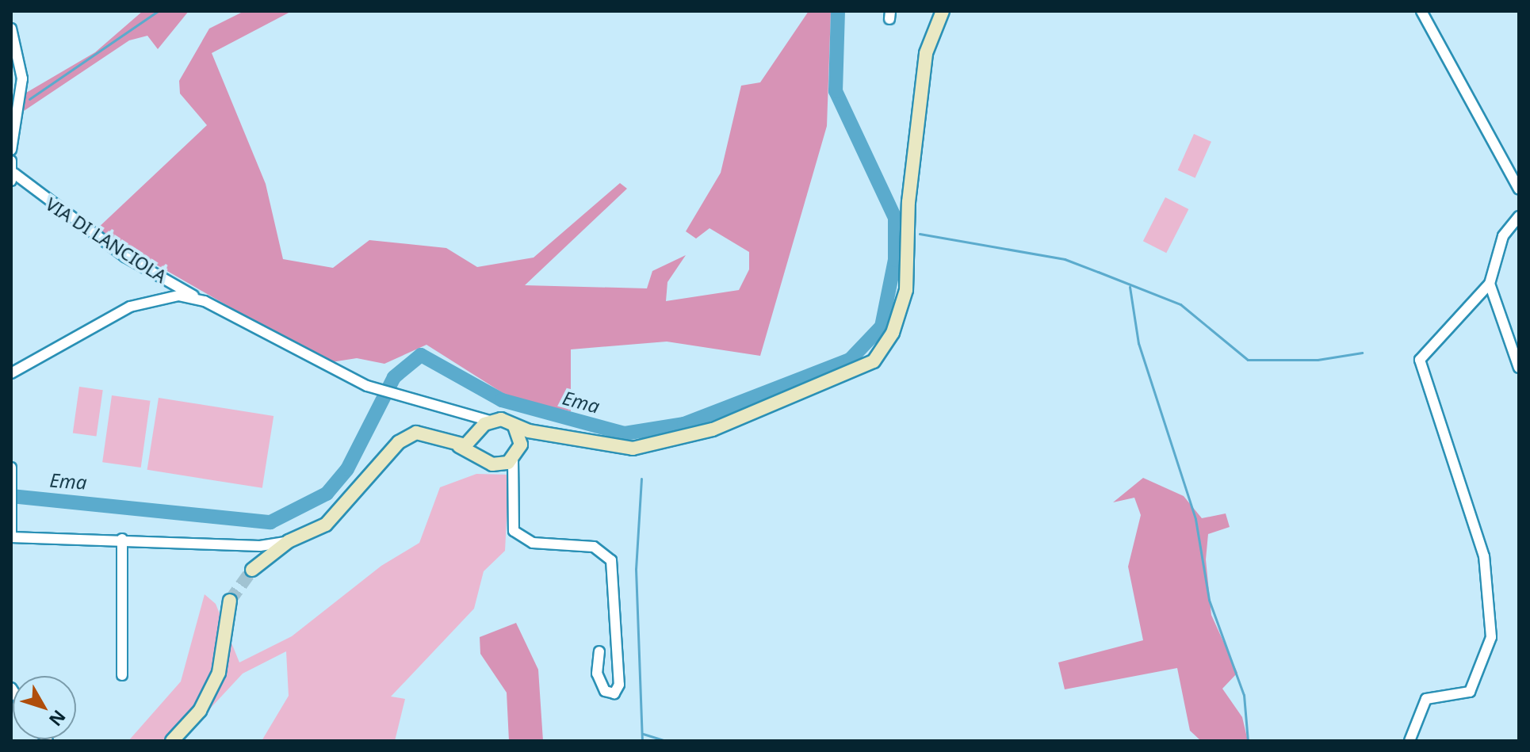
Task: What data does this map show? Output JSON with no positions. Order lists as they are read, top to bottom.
{
  "streets": {
    "street": ["VIA DI LANCIOLA"]
  },
  "water": ["Ema"],
  "north": "bottom right"
}
